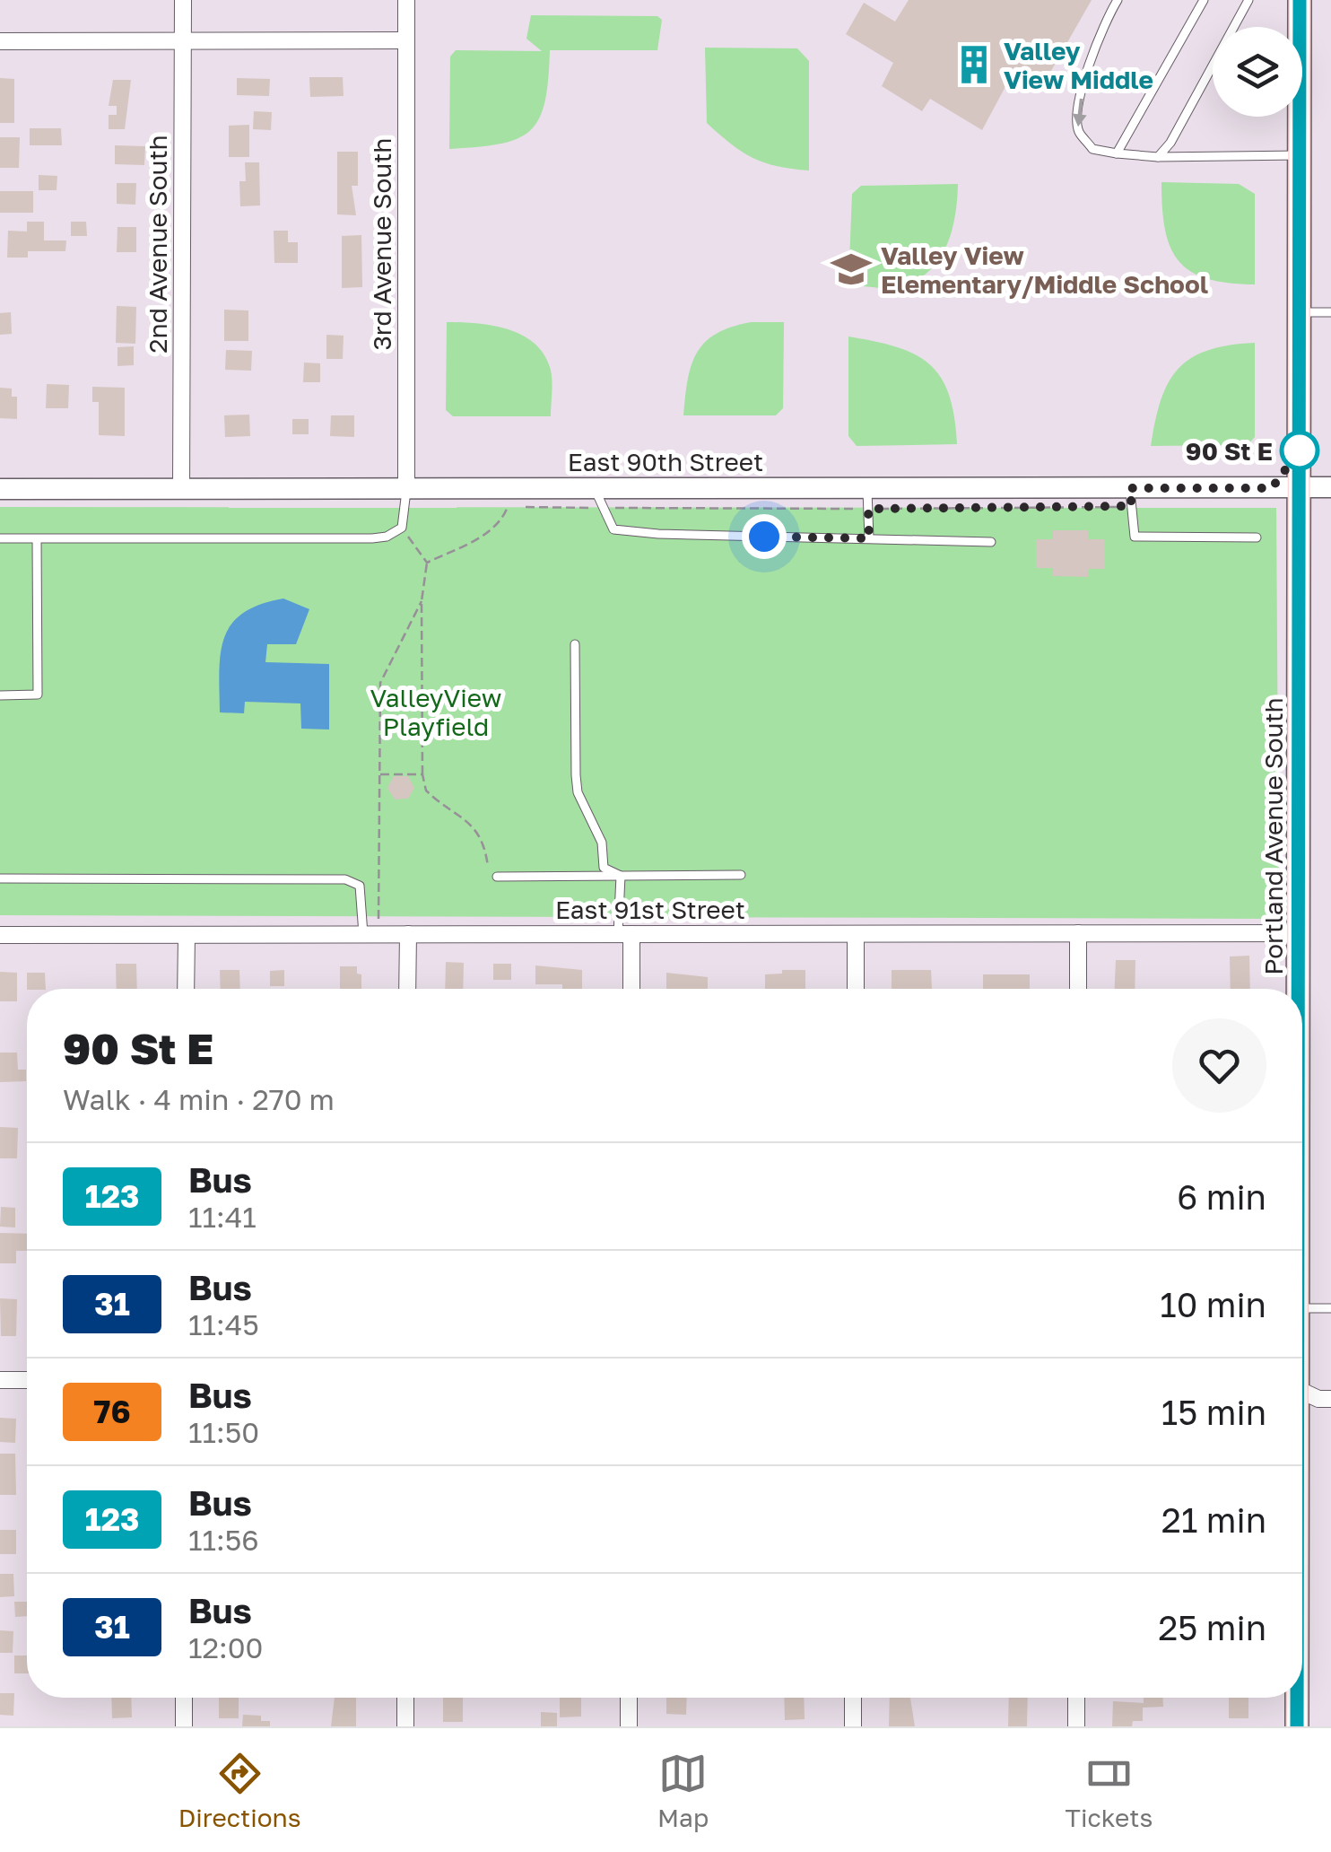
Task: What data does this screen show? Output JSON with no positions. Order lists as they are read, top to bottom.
{
  "streets": {
    "main road": ["Portland Avenue South"],
    "street": [
      "2nd Avenue South",
      "3rd Avenue South",
      "East 90th Street",
      "East 91st Street"
    ]
  },
  "crossings": [
    ["2nd Avenue South", "East 90th Street"],
    ["3rd Avenue South", "East 90th Street"],
    ["East 90th Street", "Portland Avenue South"],
    ["Portland Avenue South", "East 91st Street"]
  ],
  "parks": ["ValleyView Playfield"],
  "places": {
    "building": ["Valley View Middle"],
    "school or university": ["Valley View Elementary/Middle School"],
    "other": ["90 St E"]
  },
  "lines": ["bus line 123"],
  "page": {
    "heading": ["90 St E", "Walk · 4 min · 270 m"],
    "list": [
      {
        "mark": "123",
        "name": "Bus",
        "note": "11:41",
        "value": "6 min"
      },
      {
        "mark": "31",
        "name": "Bus",
        "note": "11:45",
        "value": "10 min"
      },
      {
        "mark": "76",
        "name": "Bus",
        "note": "11:50",
        "value": "15 min"
      },
      {
        "mark": "123",
        "name": "Bus",
        "note": "11:56",
        "value": "21 min"
      },
      {
        "mark": "31",
        "name": "Bus",
        "note": "12:00",
        "value": "25 min"
      }
    ],
    "tabs": ["Directions", "Map", "Tickets"]
  }
}
